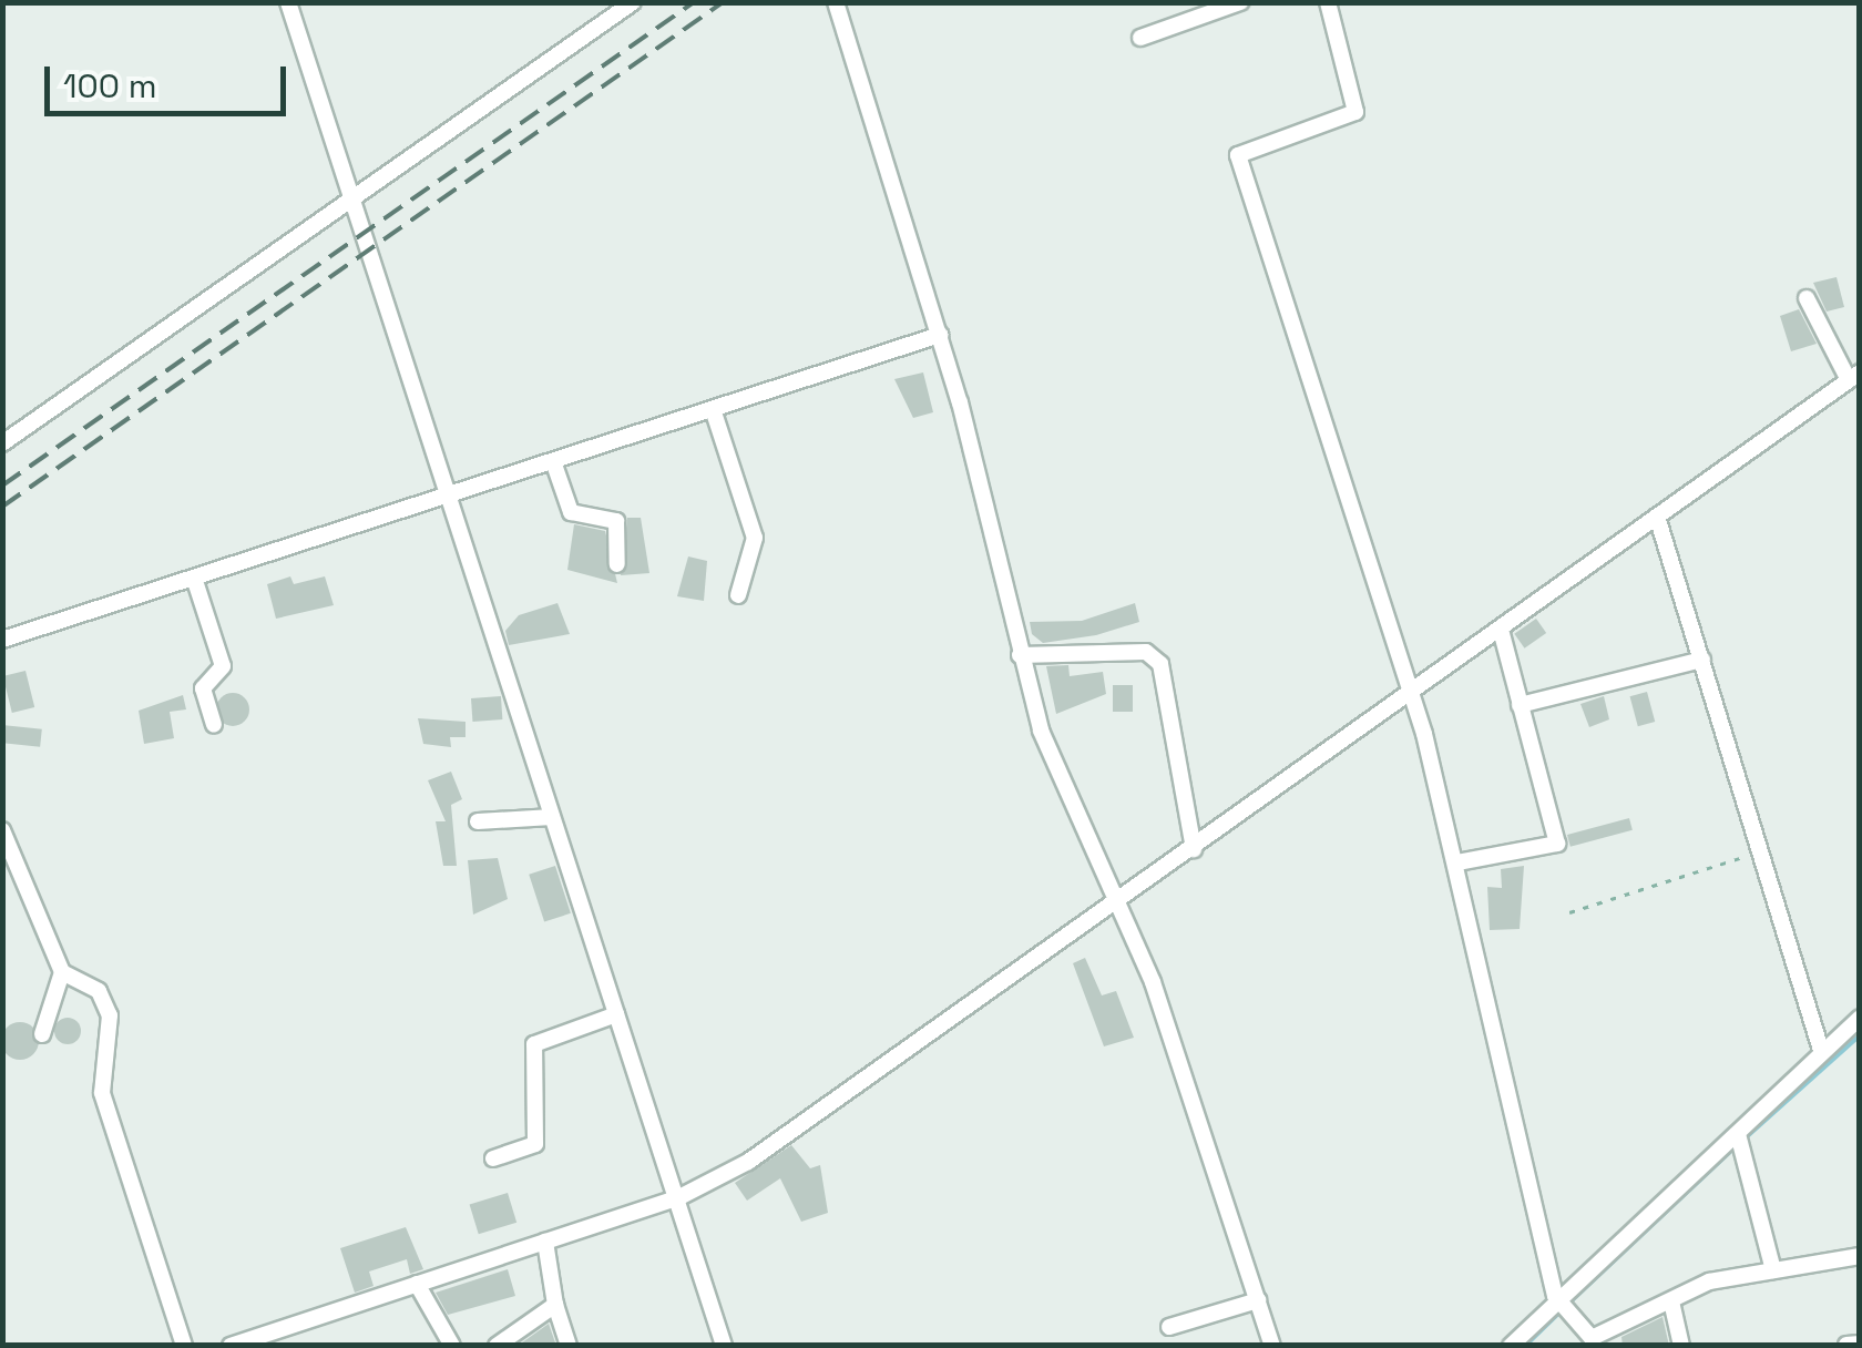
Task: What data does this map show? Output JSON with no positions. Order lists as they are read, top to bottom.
{
  "scale_bar": "100 m"
}
